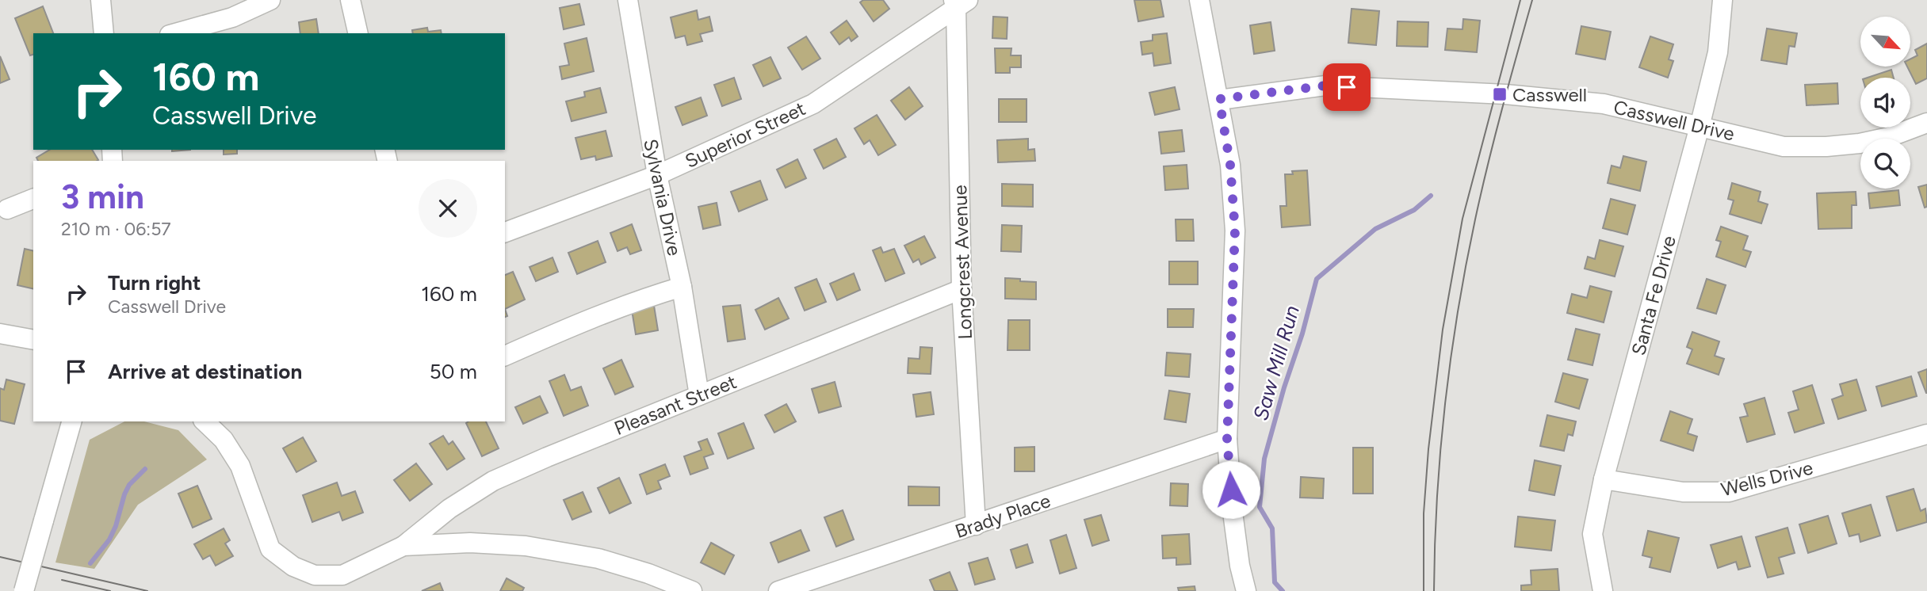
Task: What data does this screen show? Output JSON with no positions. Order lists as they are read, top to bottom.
{
  "streets": {
    "street": [
      "Casswell Drive",
      "Superior Street",
      "Sylvania Drive",
      "Longcrest Avenue",
      "Santa Fe Drive",
      "Pleasant Street",
      "Wells Drive",
      "Brady Place"
    ]
  },
  "crossings": [
    ["Casswell Drive", "Santa Fe Drive"],
    ["Superior Street", "Sylvania Drive"],
    ["Superior Street", "Longcrest Avenue"],
    ["Sylvania Drive", "Pleasant Street"],
    ["Longcrest Avenue", "Pleasant Street"],
    ["Longcrest Avenue", "Brady Place"],
    ["Santa Fe Drive", "Wells Drive"]
  ],
  "water": ["Saw Mill Run"],
  "places": {
    "transit": ["Casswell"]
  },
  "north": "bottom right",
  "page": {
    "turn": ["160 m", "Casswell Drive"],
    "heading": ["3 min", "210 m · 06:57"],
    "list": [
      {
        "name": "Turn right",
        "note": "Casswell Drive",
        "value": "160 m"
      },
      {
        "name": "Arrive at destination",
        "value": "50 m"
      }
    ]
  }
}
